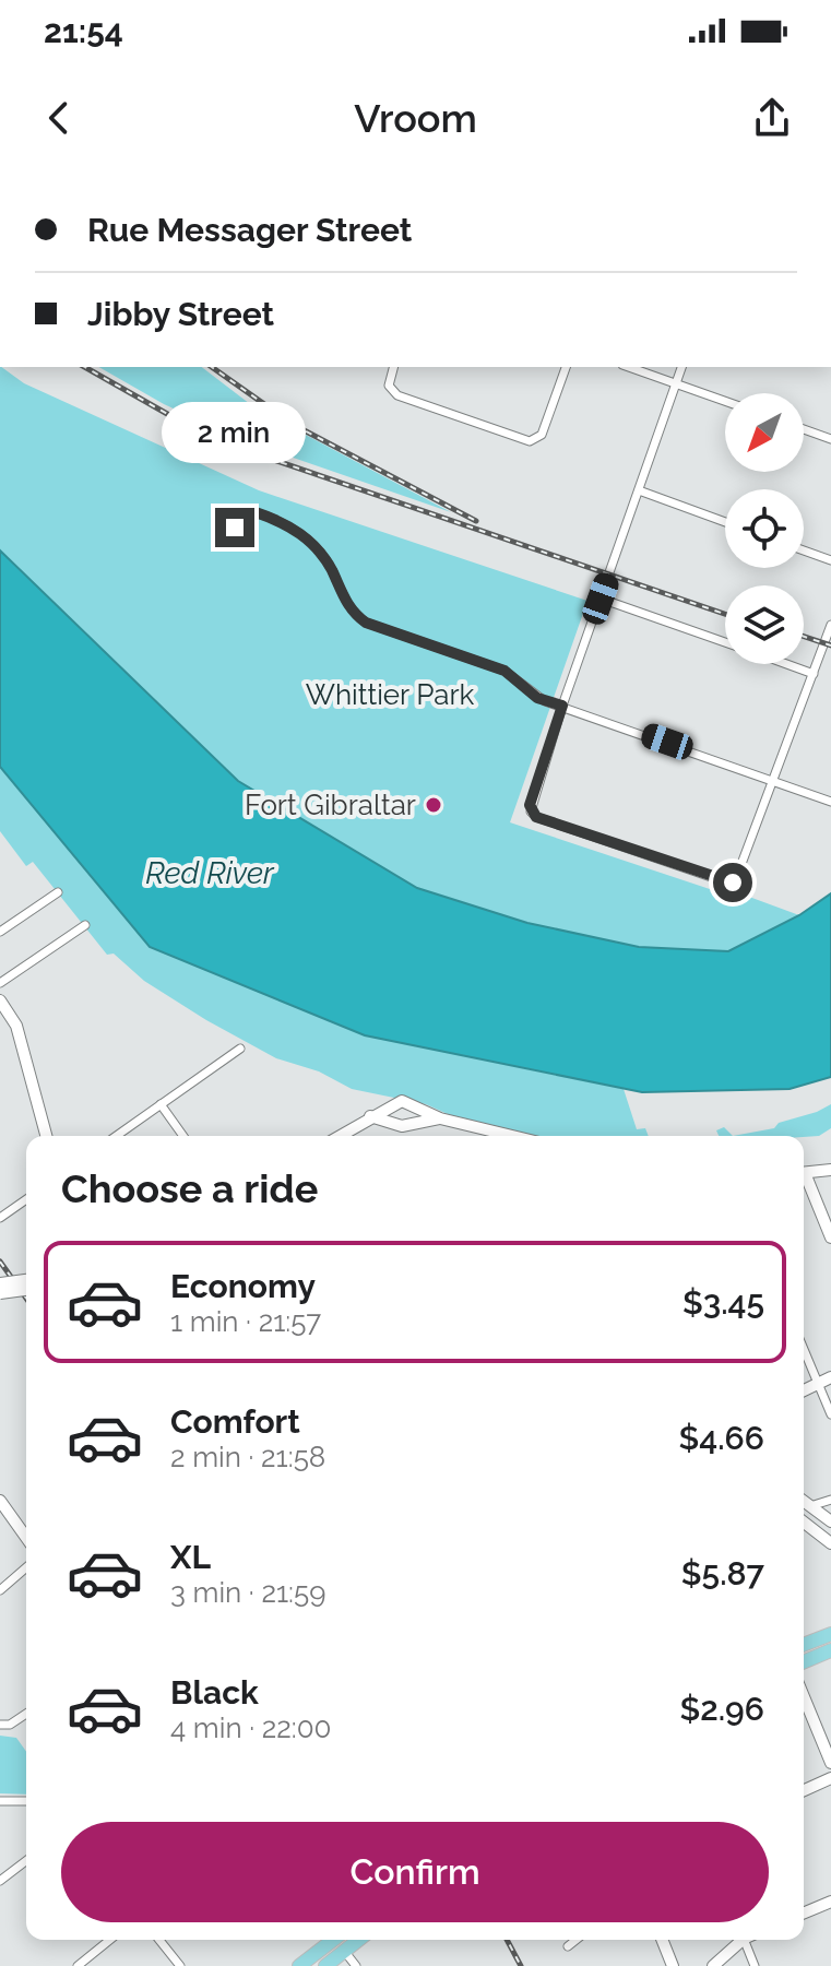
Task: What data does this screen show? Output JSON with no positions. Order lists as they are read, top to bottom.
{
  "water": ["Red River"],
  "parks": ["Whittier Park"],
  "places": ["Fort Gibraltar"],
  "north": "bottom left",
  "page": {
    "status": "21:54",
    "header": "Vroom",
    "banner": ["Rue Messager Street", "Jibby Street"],
    "bubble": "2 min",
    "heading": "Choose a ride",
    "list": [
      {
        "name": "Economy",
        "note": "1 min · 21:57",
        "value": "$3.45"
      },
      {
        "name": "Comfort",
        "note": "2 min · 21:58",
        "value": "$4.66"
      },
      {
        "name": "XL",
        "note": "3 min · 21:59",
        "value": "$5.87"
      },
      {
        "name": "Black",
        "note": "4 min · 22:00",
        "value": "$2.96"
      }
    ],
    "buttons": "Confirm"
  }
}
